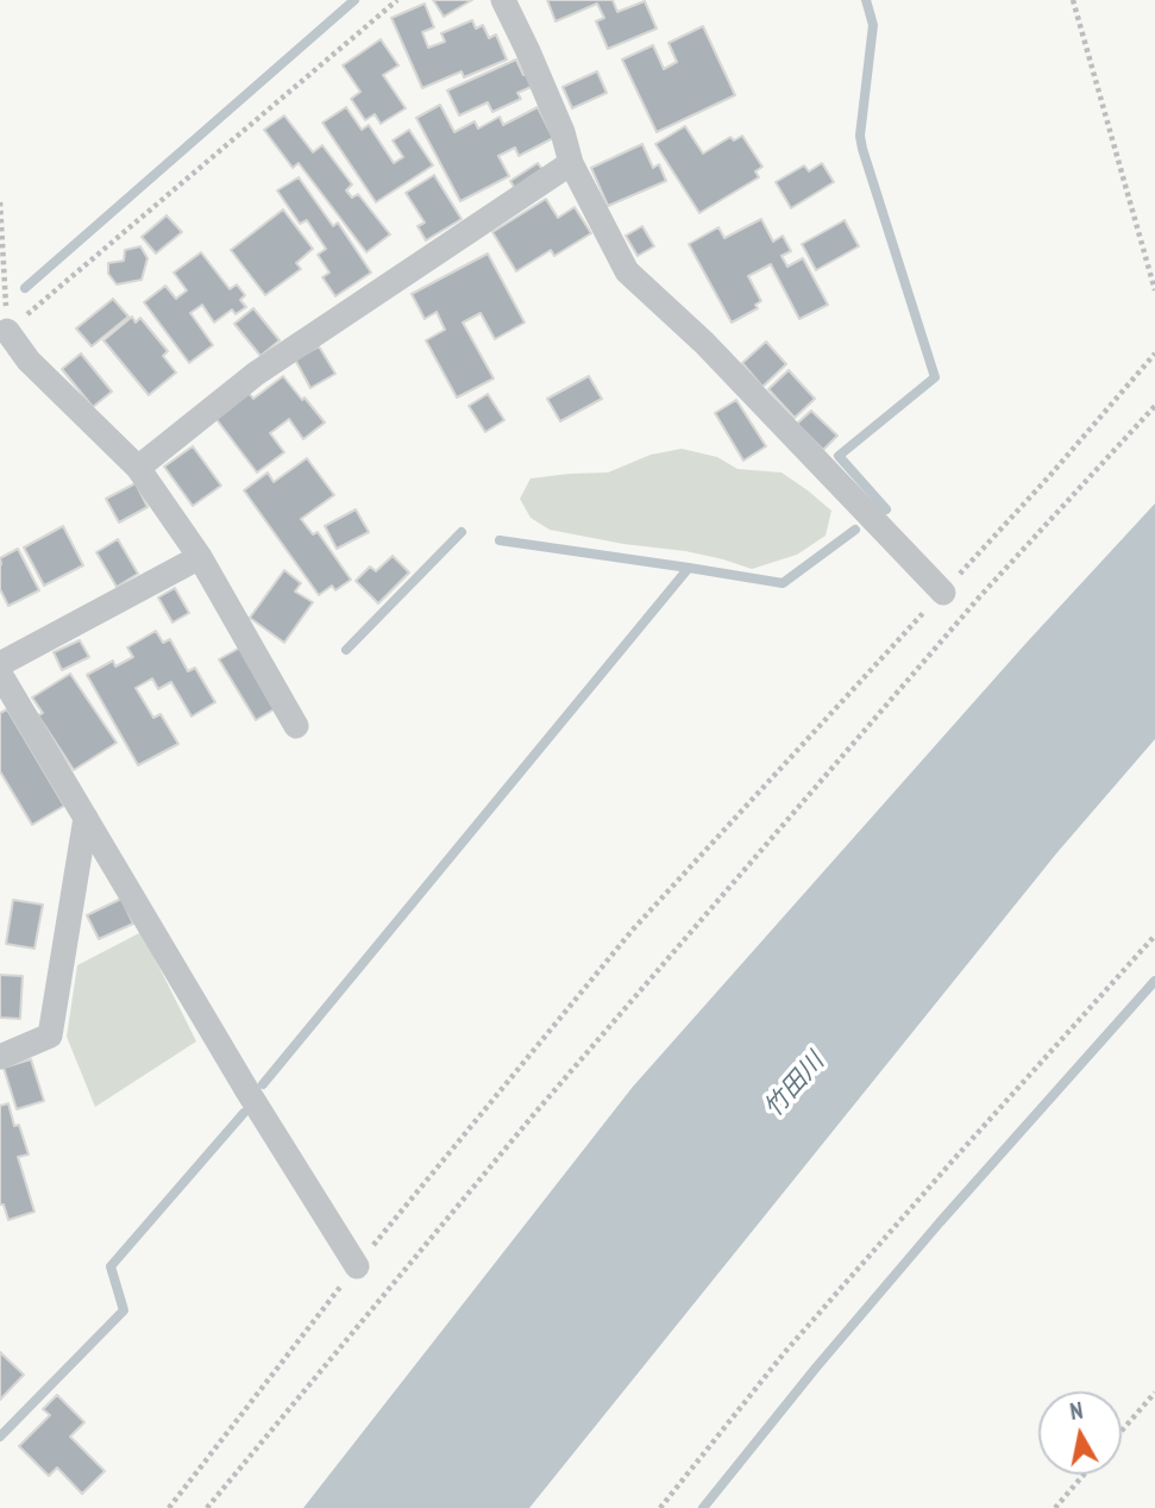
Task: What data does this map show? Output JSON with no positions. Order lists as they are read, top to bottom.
{
  "water": ["竹田川"],
  "north": "top"
}
